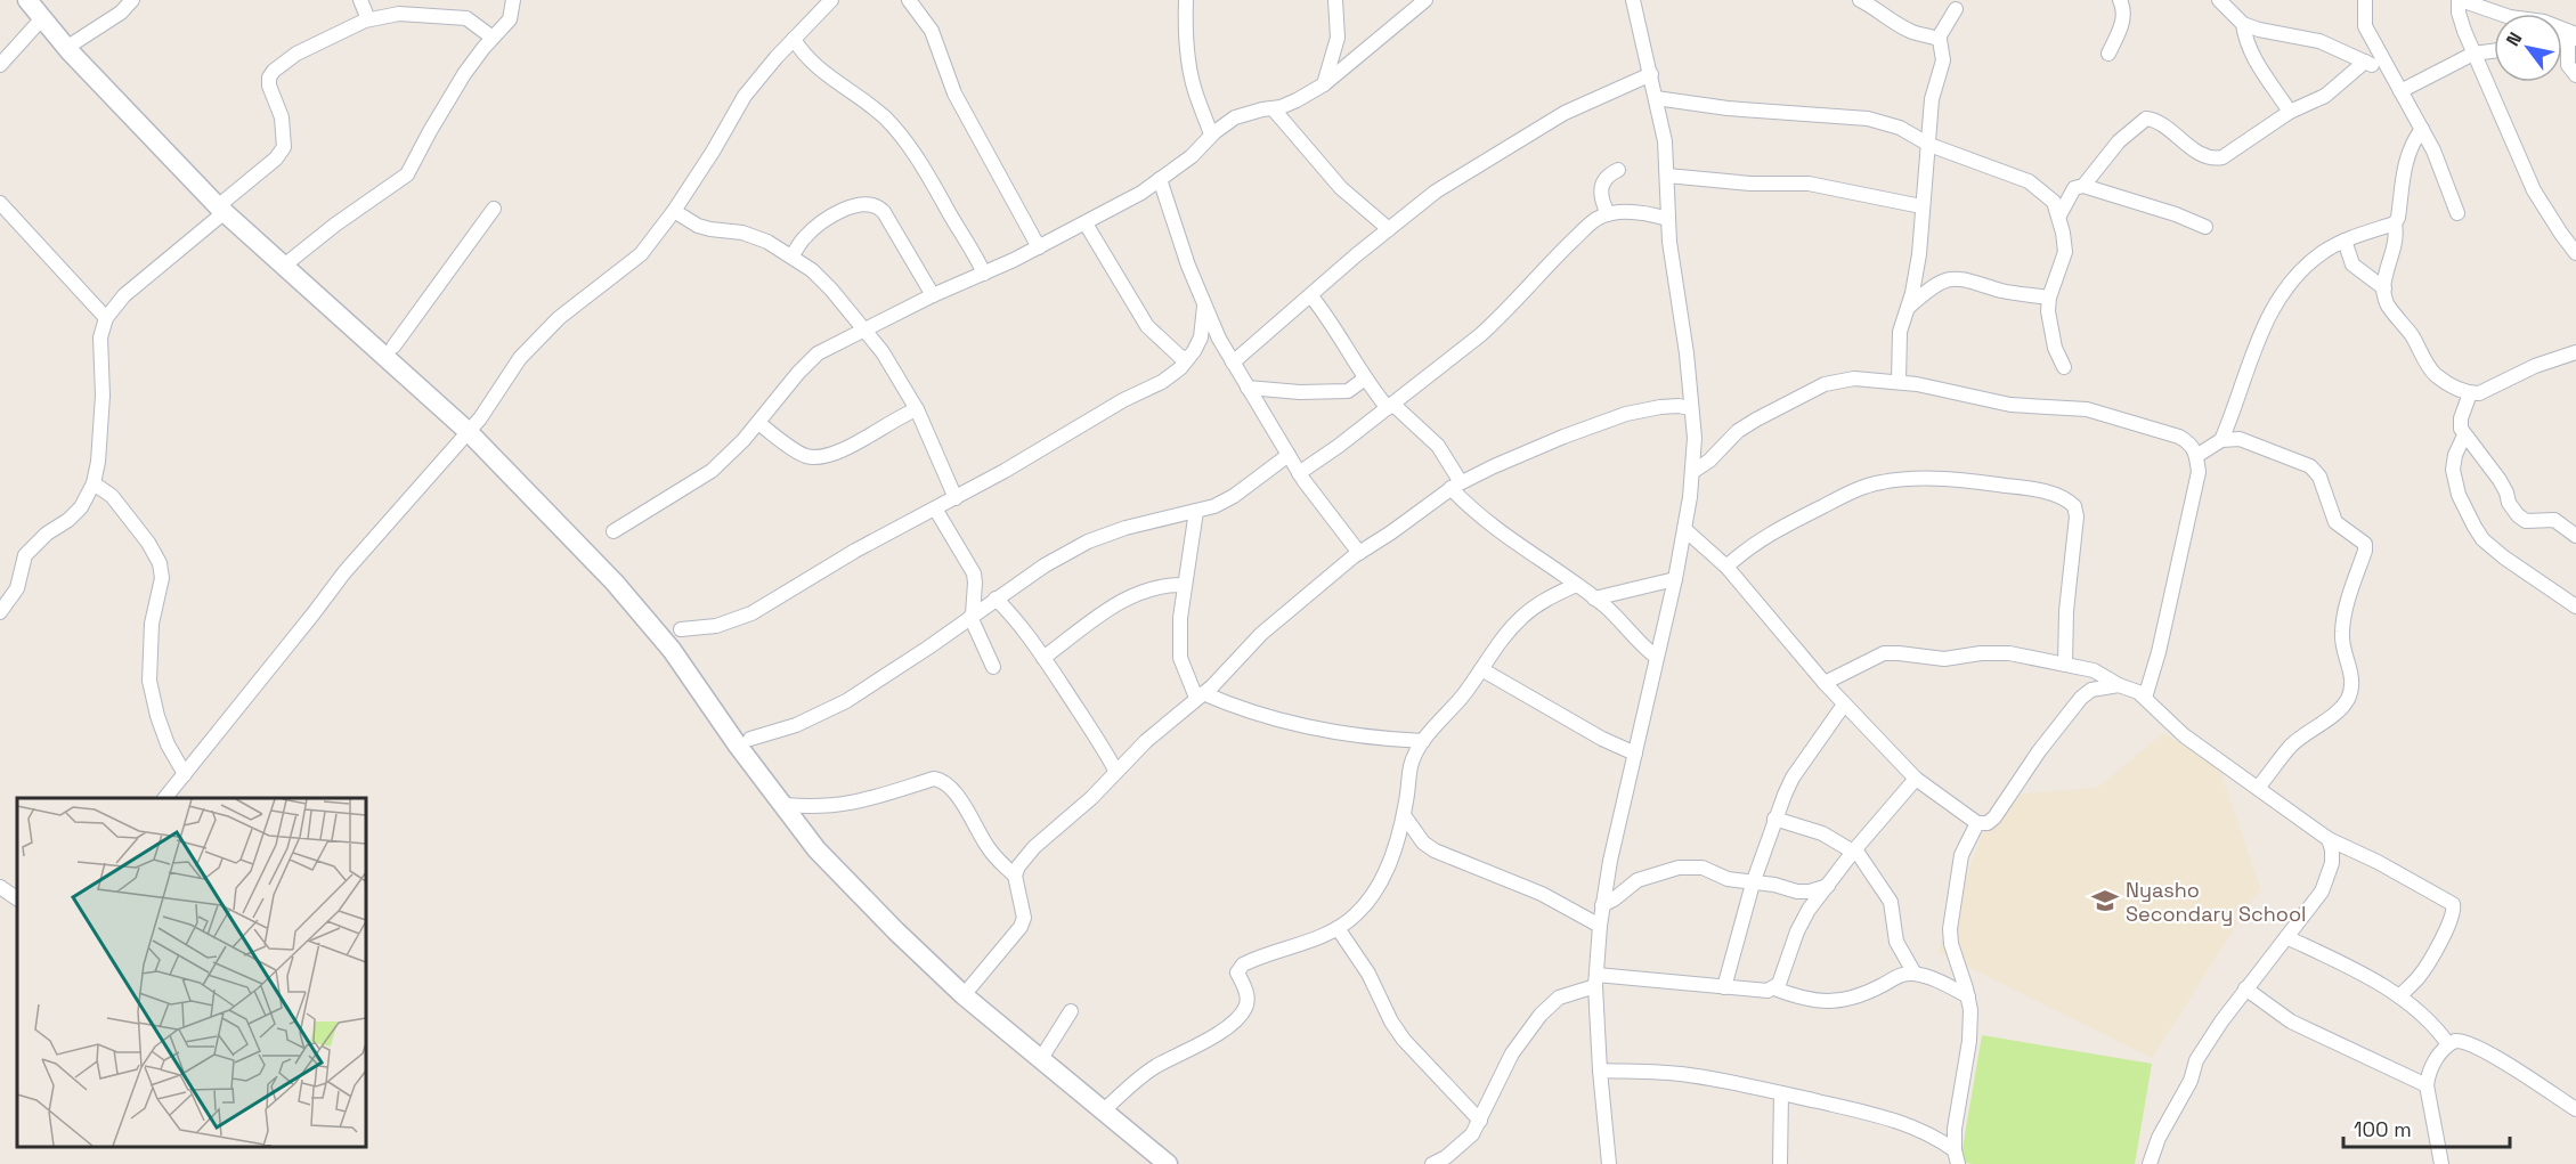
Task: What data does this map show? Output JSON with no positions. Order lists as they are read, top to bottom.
{
  "places": {
    "school or university": ["Nyasho Secondary School"]
  },
  "scale_bar": "100 m",
  "north": "top left"
}
